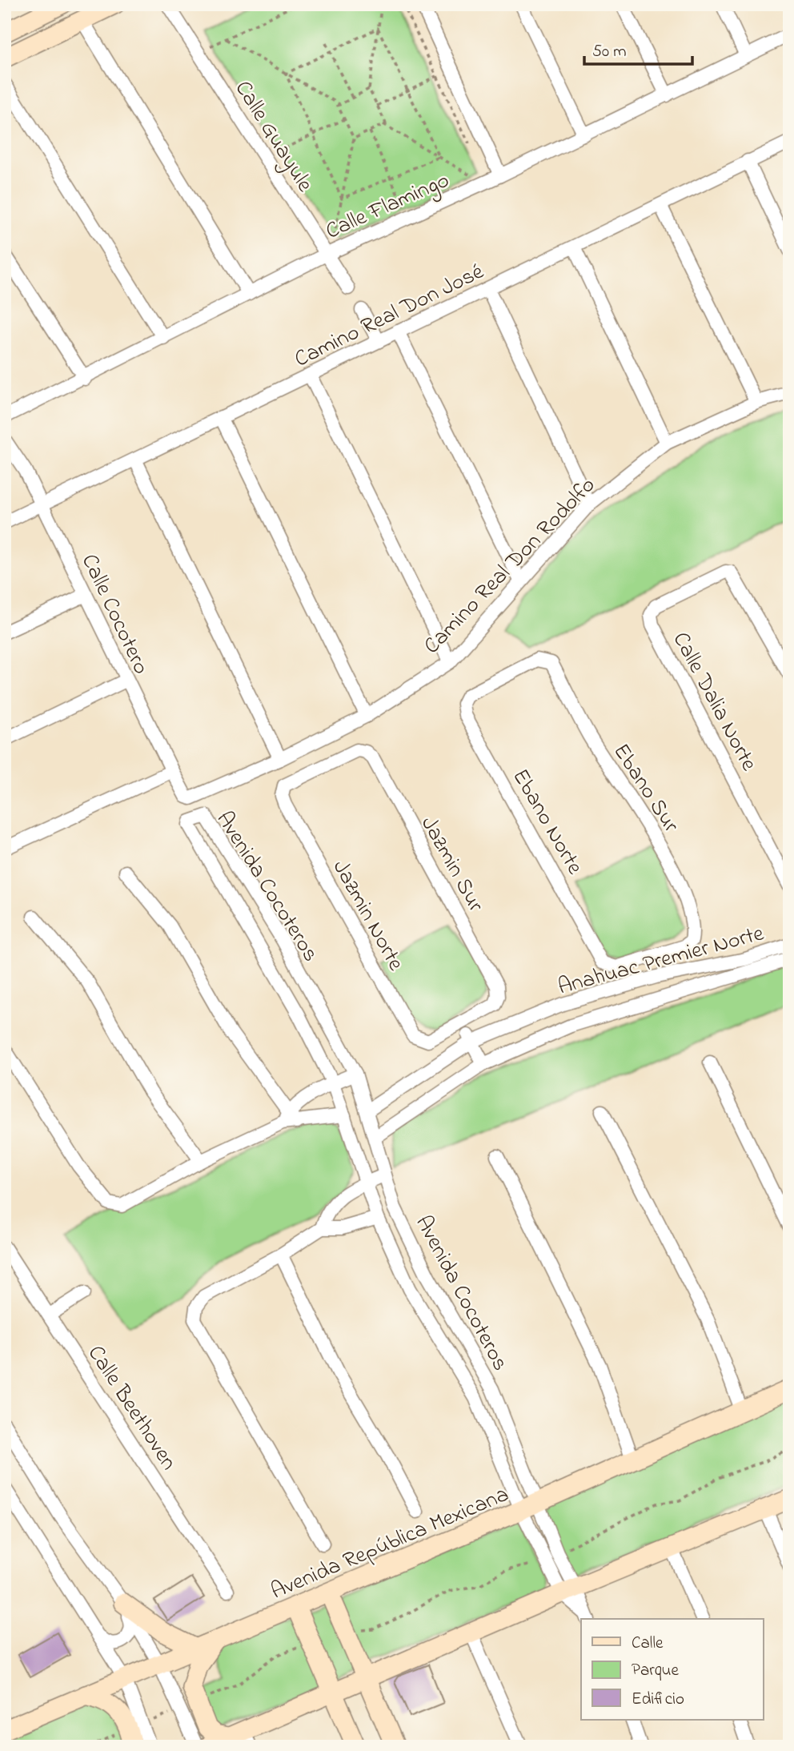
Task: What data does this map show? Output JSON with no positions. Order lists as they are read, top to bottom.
{
  "streets": {
    "main road": ["Avenida República Mexicana"],
    "street": [
      "Calle Guayule",
      "Calle Flamingo",
      "Camino Real Don José",
      "Camino Real Don Rodolfo",
      "Calle Cocotero",
      "Calle Dalia Norte",
      "Ebano Sur",
      "Ebano Norte",
      "Jazmin Sur",
      "Avenida Cocoteros",
      "Jazmin Norte",
      "Anahuac Premier Norte",
      "Calle Beethoven"
    ]
  },
  "crossings": [
    ["Calle Guayule", "Calle Flamingo"],
    ["Camino Real Don José", "Calle Cocotero"],
    ["Camino Real Don Rodolfo", "Calle Cocotero"],
    ["Ebano Sur", "Ebano Norte"],
    ["Jazmin Sur", "Jazmin Norte"],
    ["Avenida Cocoteros", "Anahuac Premier Norte"],
    ["Avenida Cocoteros", "Avenida República Mexicana"]
  ],
  "legend": ["Calle", "Parque", "Edificio"],
  "scale_bar": "50 m"
}
